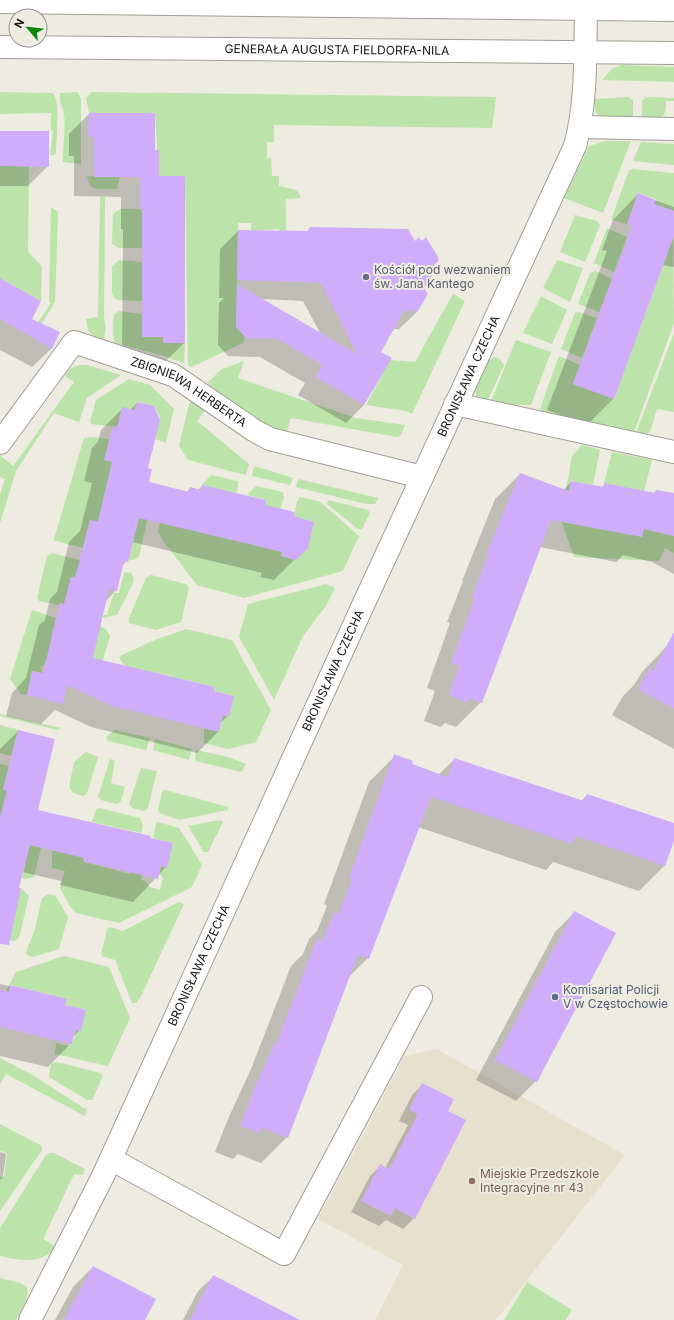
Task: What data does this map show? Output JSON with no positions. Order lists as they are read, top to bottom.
{
  "streets": {
    "street": ["GENERAŁA AUGUSTA FIELDORFA-NILA", "BRONISŁAWA CZECHA", "ZBIGNIEWA HERBERTA"]
  },
  "crossings": [
    ["GENERAŁA AUGUSTA FIELDORFA-NILA", "BRONISŁAWA CZECHA"],
    ["BRONISŁAWA CZECHA", "ZBIGNIEWA HERBERTA"]
  ],
  "places": ["Kościół pod wezwaniem św. Jana Kantego", "Komisariat Policji V w Częstochowie", "Miejskie Przedszkole Integracyjne nr 43"],
  "north": "top left"
}
